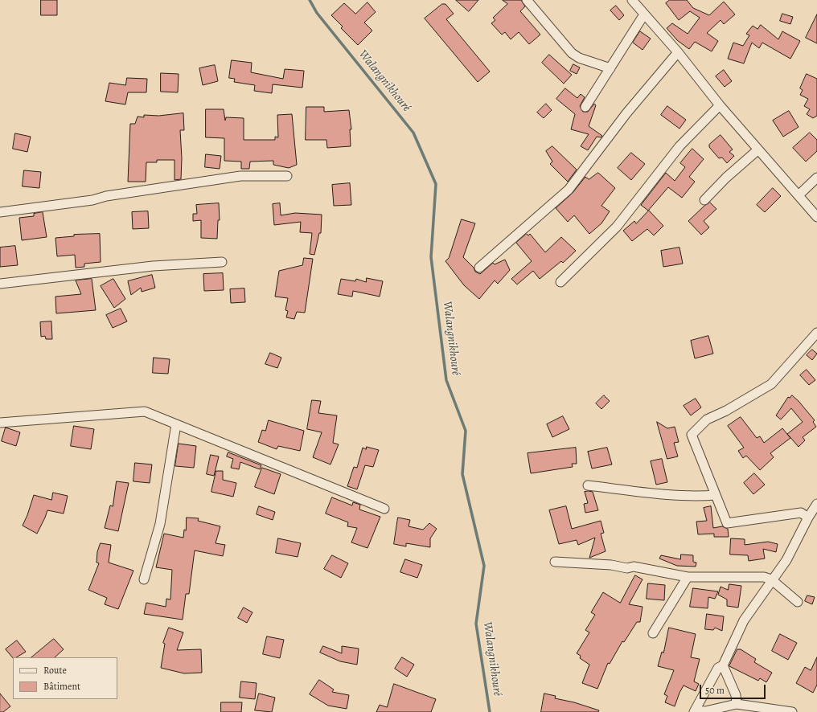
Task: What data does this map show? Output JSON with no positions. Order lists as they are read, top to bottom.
{
  "water": ["Walangnikhouré"],
  "legend": ["Route", "Bâtiment"],
  "scale_bar": "50 m"
}
